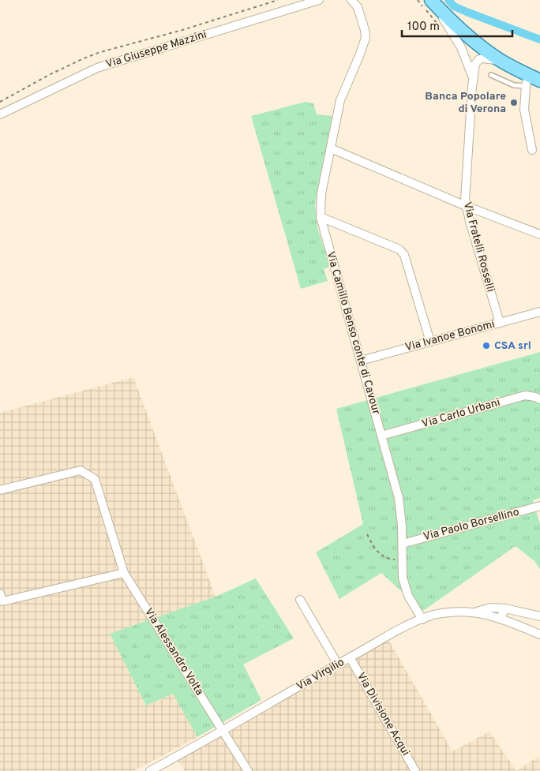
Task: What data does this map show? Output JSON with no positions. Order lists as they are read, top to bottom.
{
  "streets": {
    "street": [
      "Via Giuseppe Mazzini",
      "Via Fratelli Rosselli",
      "Via Camillo Benso conte di Cavour",
      "Via Ivanoe Bonomi",
      "Via Carlo Urbani",
      "Via Paolo Borsellino",
      "Via Alessandro Volta",
      "Via Virgilio",
      "Via Divisione Acqui"
    ]
  },
  "crossings": [
    ["Via Fratelli Rosselli", "Via Ivanoe Bonomi"],
    ["Via Camillo Benso conte di Cavour", "Via Ivanoe Bonomi"],
    ["Via Camillo Benso conte di Cavour", "Via Carlo Urbani"],
    ["Via Camillo Benso conte di Cavour", "Via Paolo Borsellino"],
    ["Via Camillo Benso conte di Cavour", "Via Virgilio"],
    ["Via Alessandro Volta", "Via Virgilio"],
    ["Via Virgilio", "Via Divisione Acqui"]
  ],
  "places": ["Banca Popolare di Verona", "CSA srl"],
  "scale_bar": "100 m"
}
